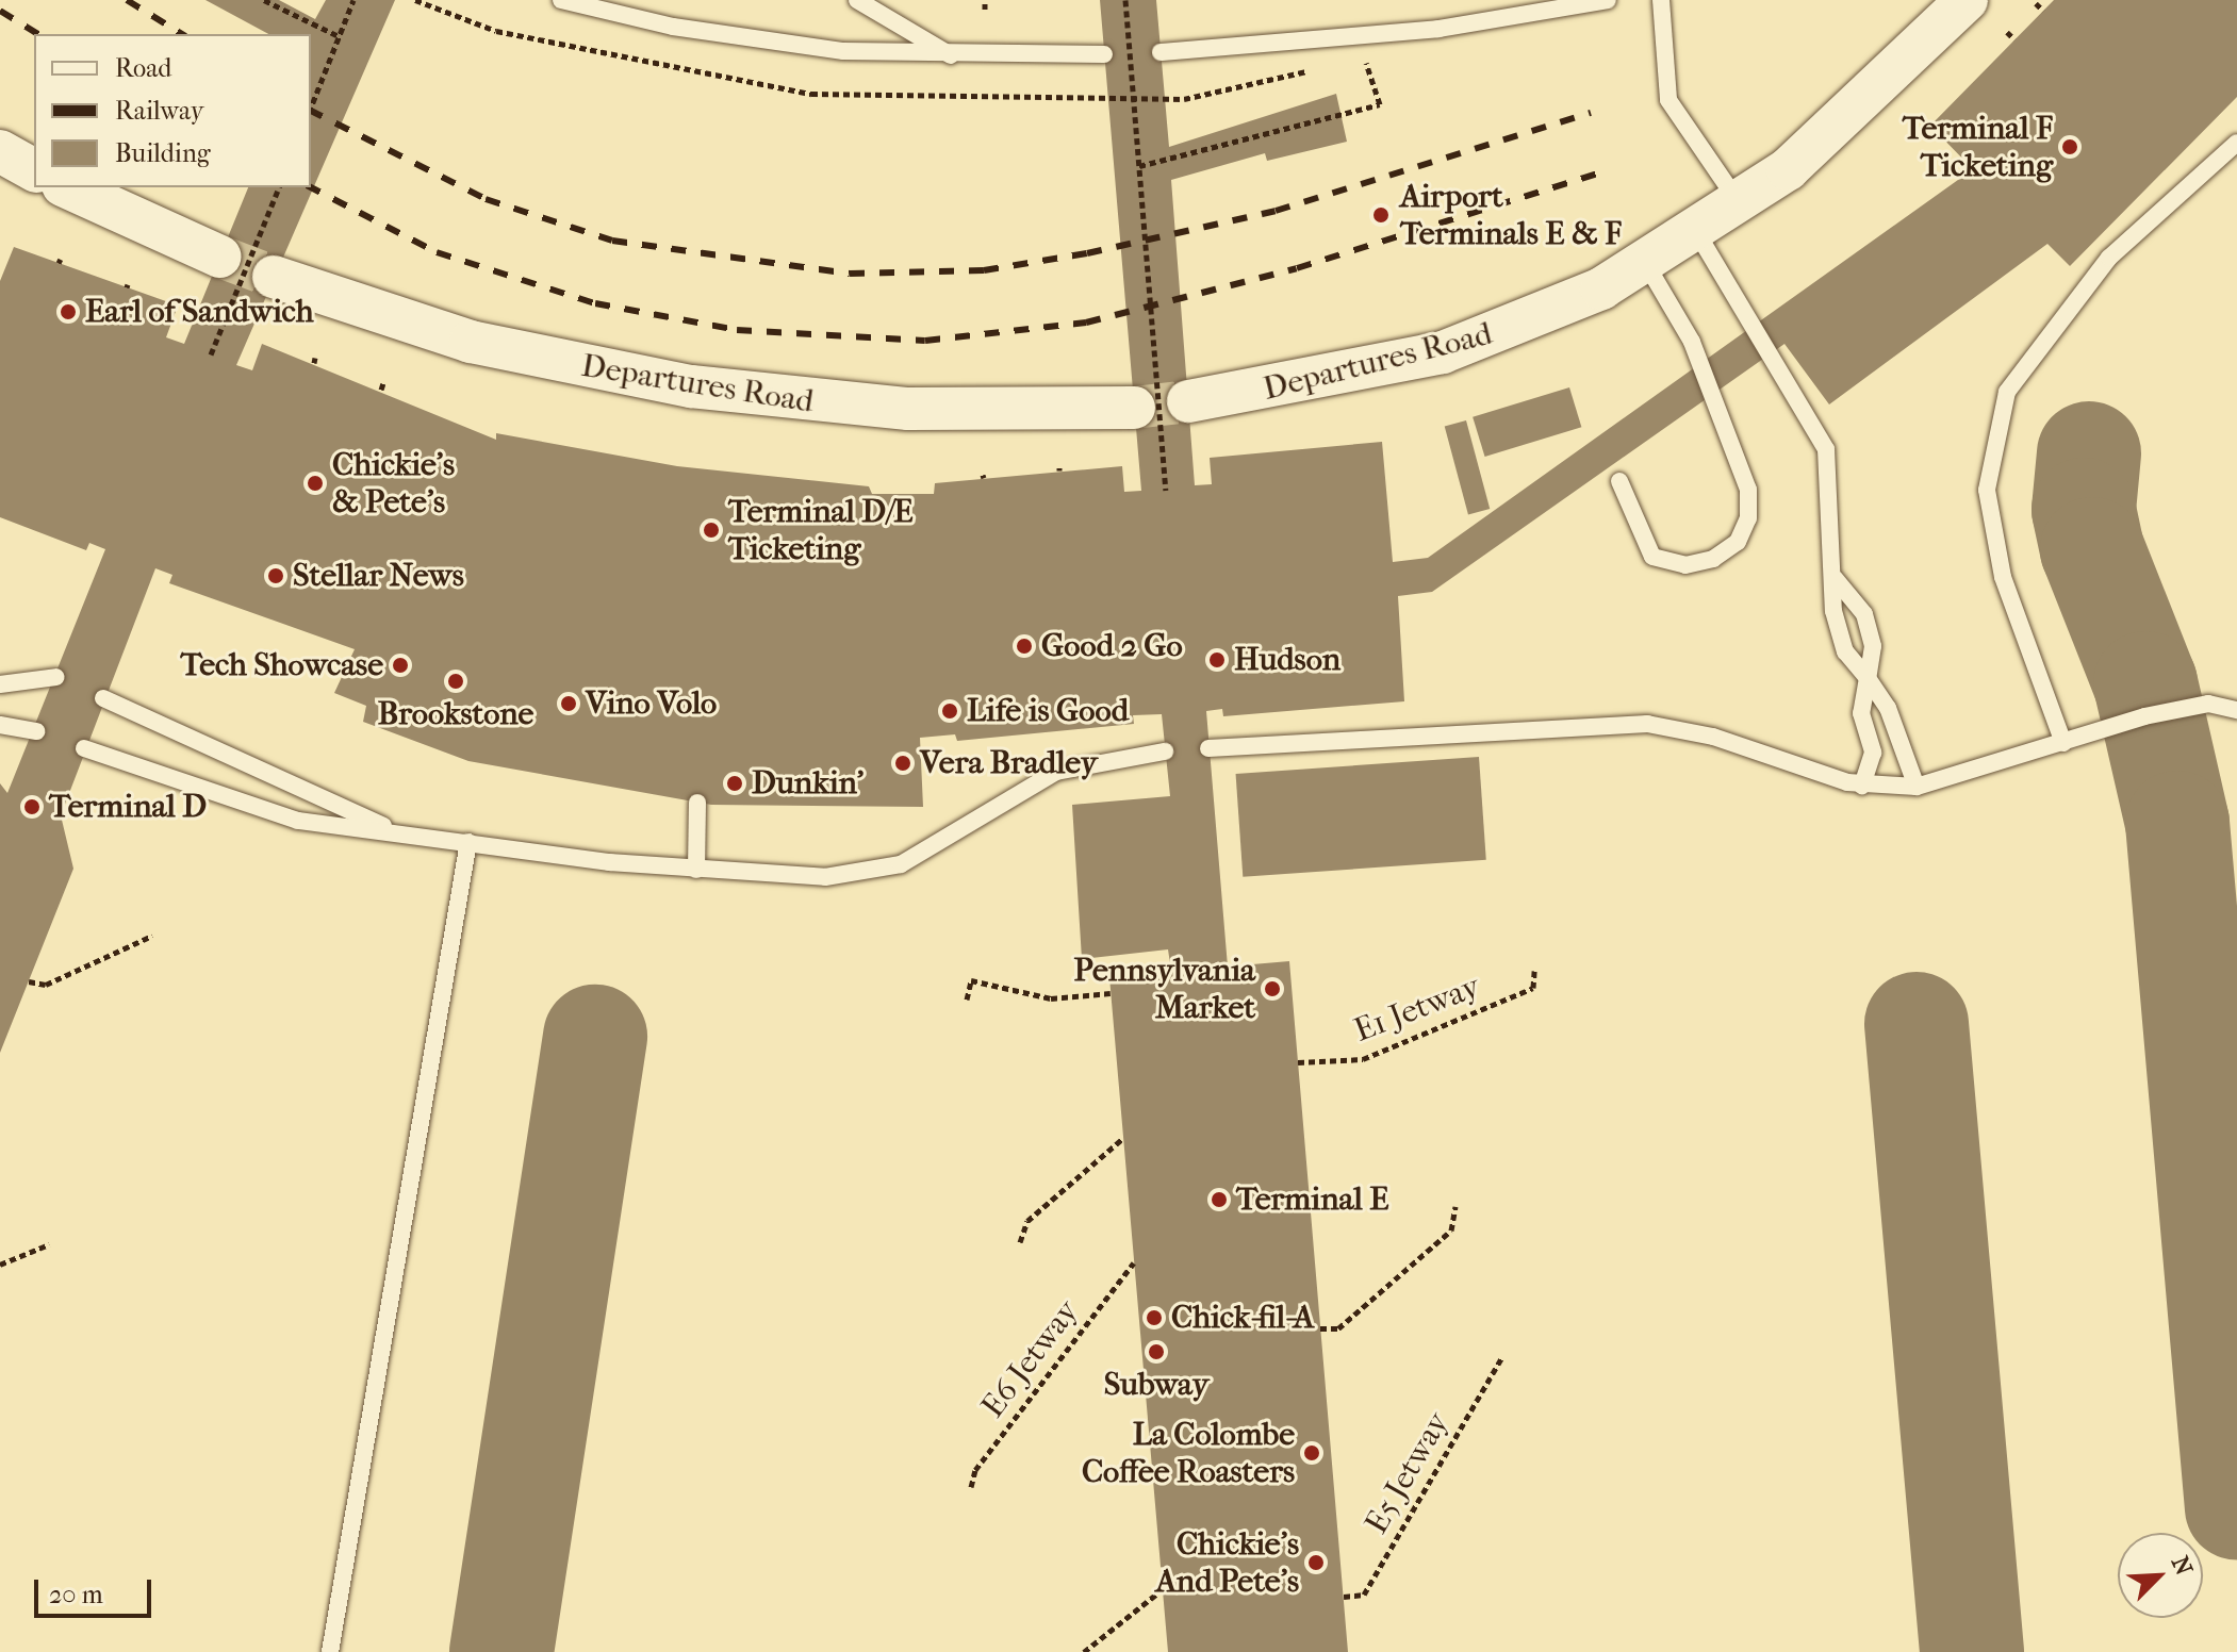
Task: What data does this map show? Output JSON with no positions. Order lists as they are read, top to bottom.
{
  "streets": {
    "street": ["Departures Road"],
    "path": ["E1 Jetway", "E6 Jetway", "E5 Jetway"]
  },
  "places": [
    "Terminal F Ticketing",
    "Airport Terminals E & F",
    "Earl of Sandwich",
    "Chickie's & Pete's",
    "Terminal D/E Ticketing",
    "Stellar News",
    "Good 2 Go",
    "Hudson",
    "Tech Showcase",
    "Brookstone",
    "Vino Volo",
    "Life is Good",
    "Vera Bradley",
    "Dunkin'",
    "Terminal D",
    "Pennsylvania Market",
    "Terminal E",
    "Chick-fil-A",
    "Subway",
    "La Colombe Coffee Roasters",
    "Chickie's And Pete's"
  ],
  "legend": ["Road", "Railway", "Building"],
  "scale_bar": "20 m",
  "north": "top right"
}
